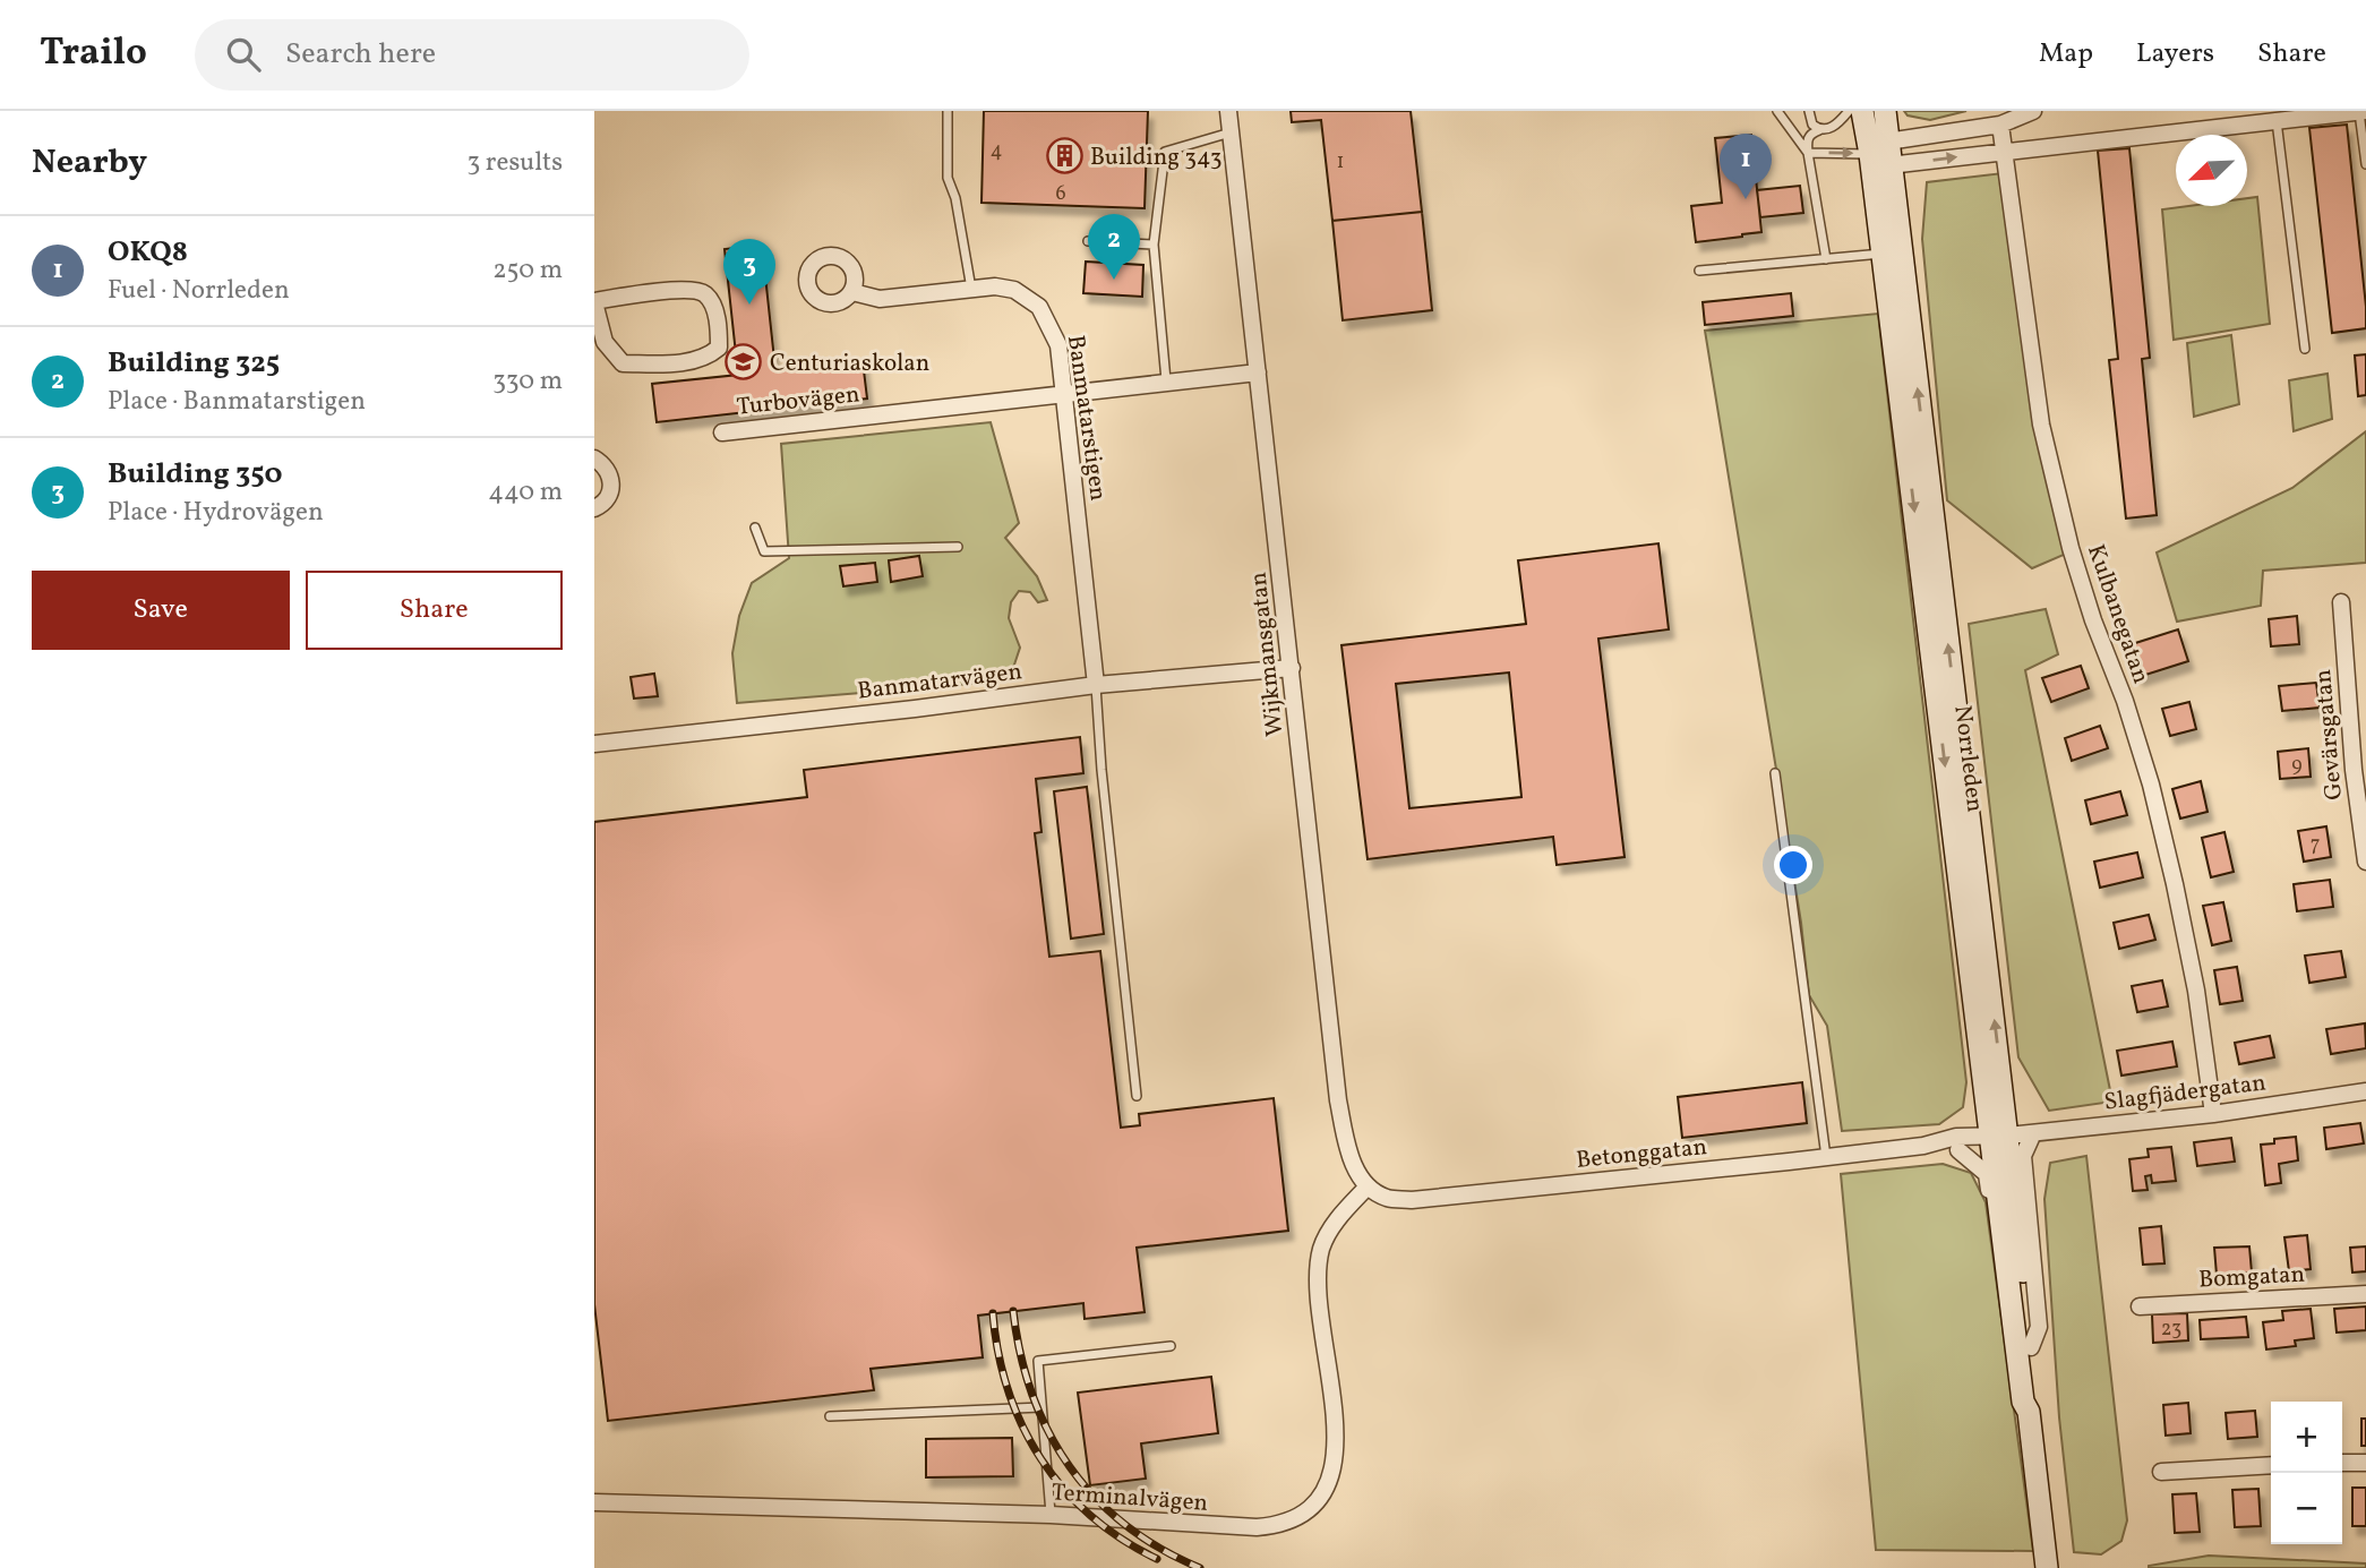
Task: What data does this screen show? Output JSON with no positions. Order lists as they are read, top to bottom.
{
  "streets": {
    "main road": ["Norrleden"],
    "street": [
      "Turbovägen",
      "Banmatarstigen",
      "Kulbanegatan",
      "Wijkmansgatan",
      "Banmatarvägen",
      "Gevärsgatan",
      "Slagfjädergatan",
      "Betonggatan",
      "Bomgatan",
      "Terminalvägen"
    ]
  },
  "crossings": [
    ["Turbovägen", "Banmatarstigen"],
    ["Turbovägen", "Wijkmansgatan"],
    ["Banmatarstigen", "Banmatarvägen"],
    ["Kulbanegatan", "Slagfjädergatan"],
    ["Wijkmansgatan", "Banmatarvägen"],
    ["Wijkmansgatan", "Betonggatan"],
    ["Wijkmansgatan", "Terminalvägen"],
    ["Norrleden", "Slagfjädergatan"],
    ["Norrleden", "Betonggatan"],
    ["Slagfjädergatan", "Betonggatan"],
    ["Betonggatan", "Terminalvägen"]
  ],
  "places": {
    "building": ["Building 343"],
    "school or university": ["Centuriaskolan"]
  },
  "house_numbers": [
    "4",
    "1",
    "6",
    "9",
    "7",
    "23"
  ],
  "north": "bottom left",
  "page": {
    "header": "Trailo",
    "search": "Search here",
    "nav": ["Map", "Layers", "Share"],
    "heading": ["Nearby", "3 results"],
    "pins": ["1", "2", "3"],
    "list": [
      {
        "mark": "1",
        "name": "OKQ8",
        "note": "Fuel · Norrleden",
        "value": "250 m"
      },
      {
        "mark": "2",
        "name": "Building 325",
        "note": "Place · Banmatarstigen",
        "value": "330 m"
      },
      {
        "mark": "3",
        "name": "Building 350",
        "note": "Place · Hydrovägen",
        "value": "440 m"
      }
    ],
    "buttons": ["Save", "Share"],
    "map_buttons": ["+", "−"]
  }
}
